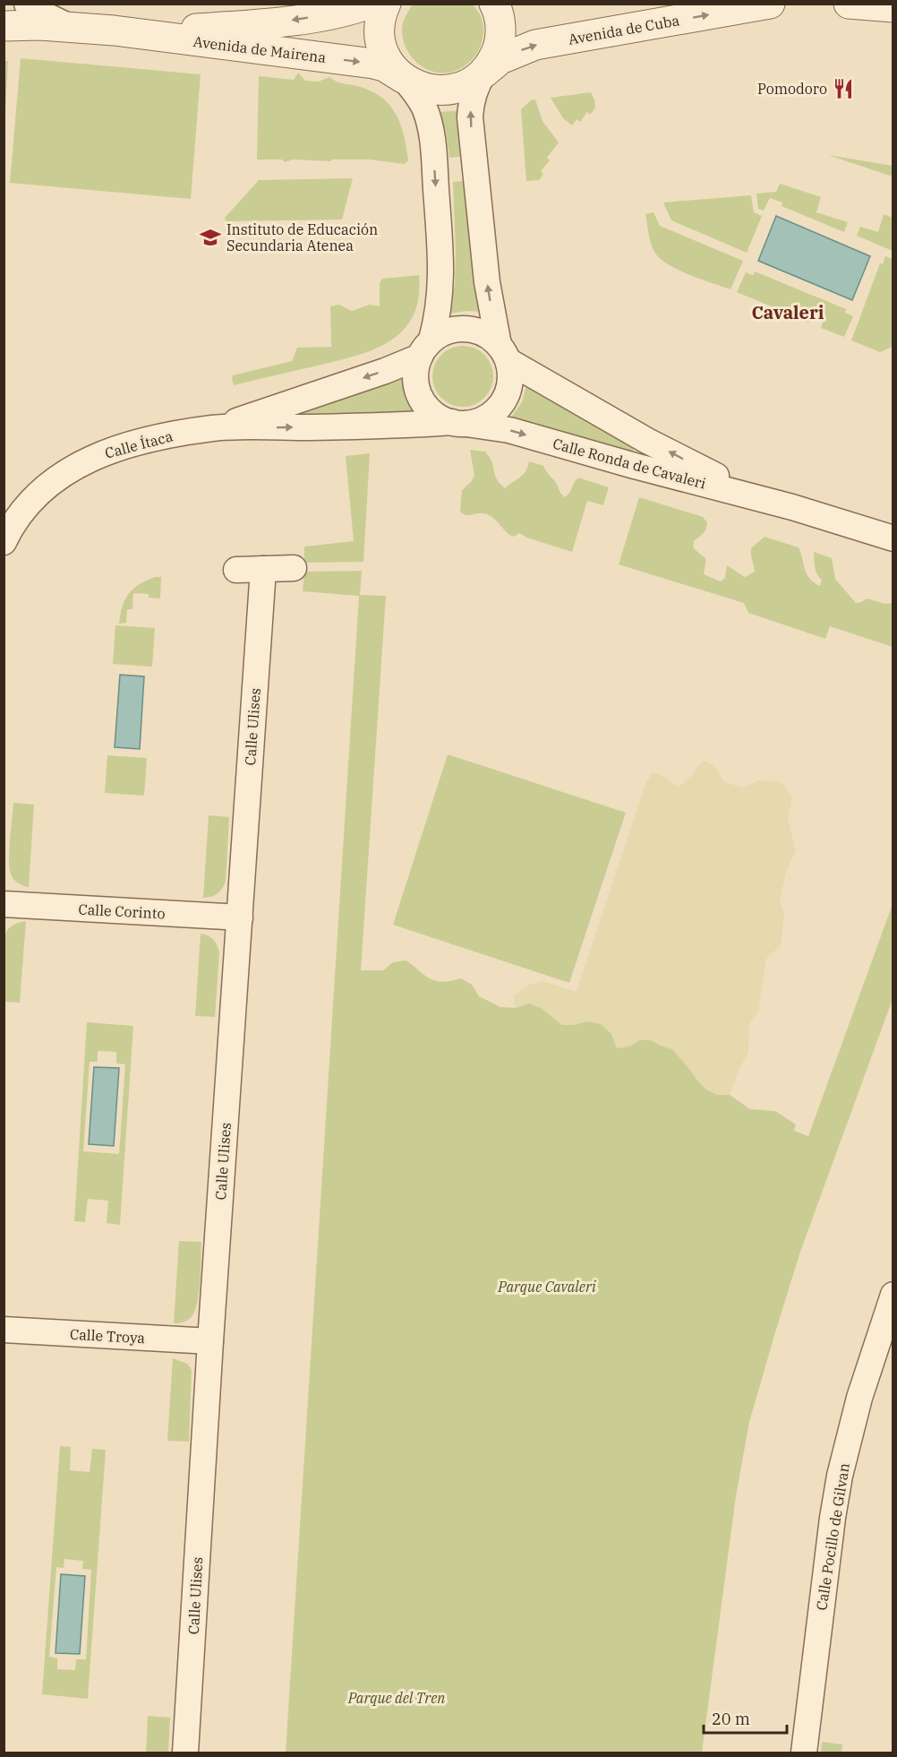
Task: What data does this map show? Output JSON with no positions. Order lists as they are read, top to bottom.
{
  "streets": {
    "street": [
      "Avenida de Cuba",
      "Avenida de Mairena",
      "Calle Ítaca",
      "Calle Ronda de Cavaleri",
      "Calle Ulises",
      "Calle Corinto",
      "Calle Troya",
      "Calle Pocillo de Gilvan"
    ]
  },
  "crossings": [
    ["Avenida de Cuba", "Avenida de Mairena"],
    ["Calle Ítaca", "Calle Ronda de Cavaleri"],
    ["Calle Ulises", "Calle Corinto"],
    ["Calle Ulises", "Calle Troya"]
  ],
  "one_way": ["Avenida de Cuba"],
  "districts": ["Cavaleri"],
  "parks": ["Parque Cavaleri", "Parque del Tren"],
  "places": {
    "restaurant": ["Pomodoro"],
    "school or university": ["Instituto de Educación Secundaria Atenea"]
  },
  "scale_bar": "20 m"
}
